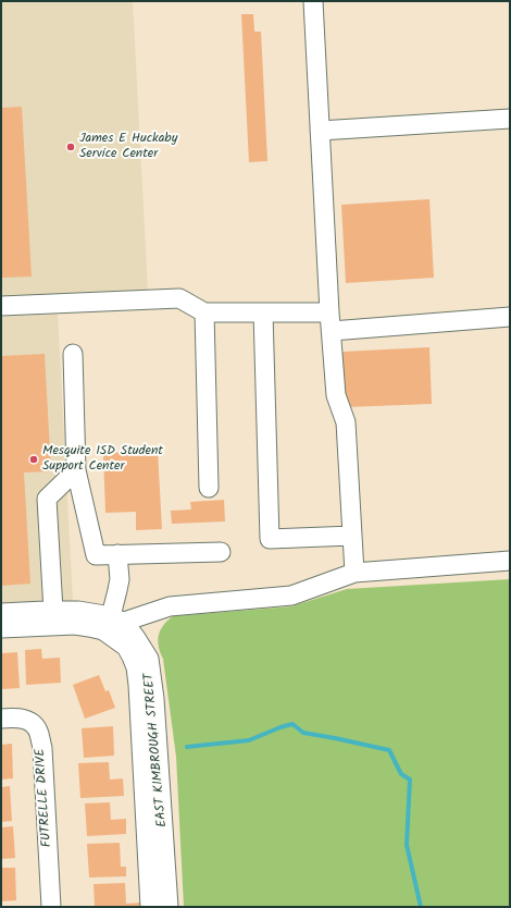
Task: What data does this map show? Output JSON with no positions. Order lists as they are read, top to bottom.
{
  "streets": {
    "street": ["EAST KIMBROUGH STREET", "FUTRELLE DRIVE"]
  },
  "places": ["James E Huckaby Service Center", "Mesquite ISD Student Support Center"]
}
